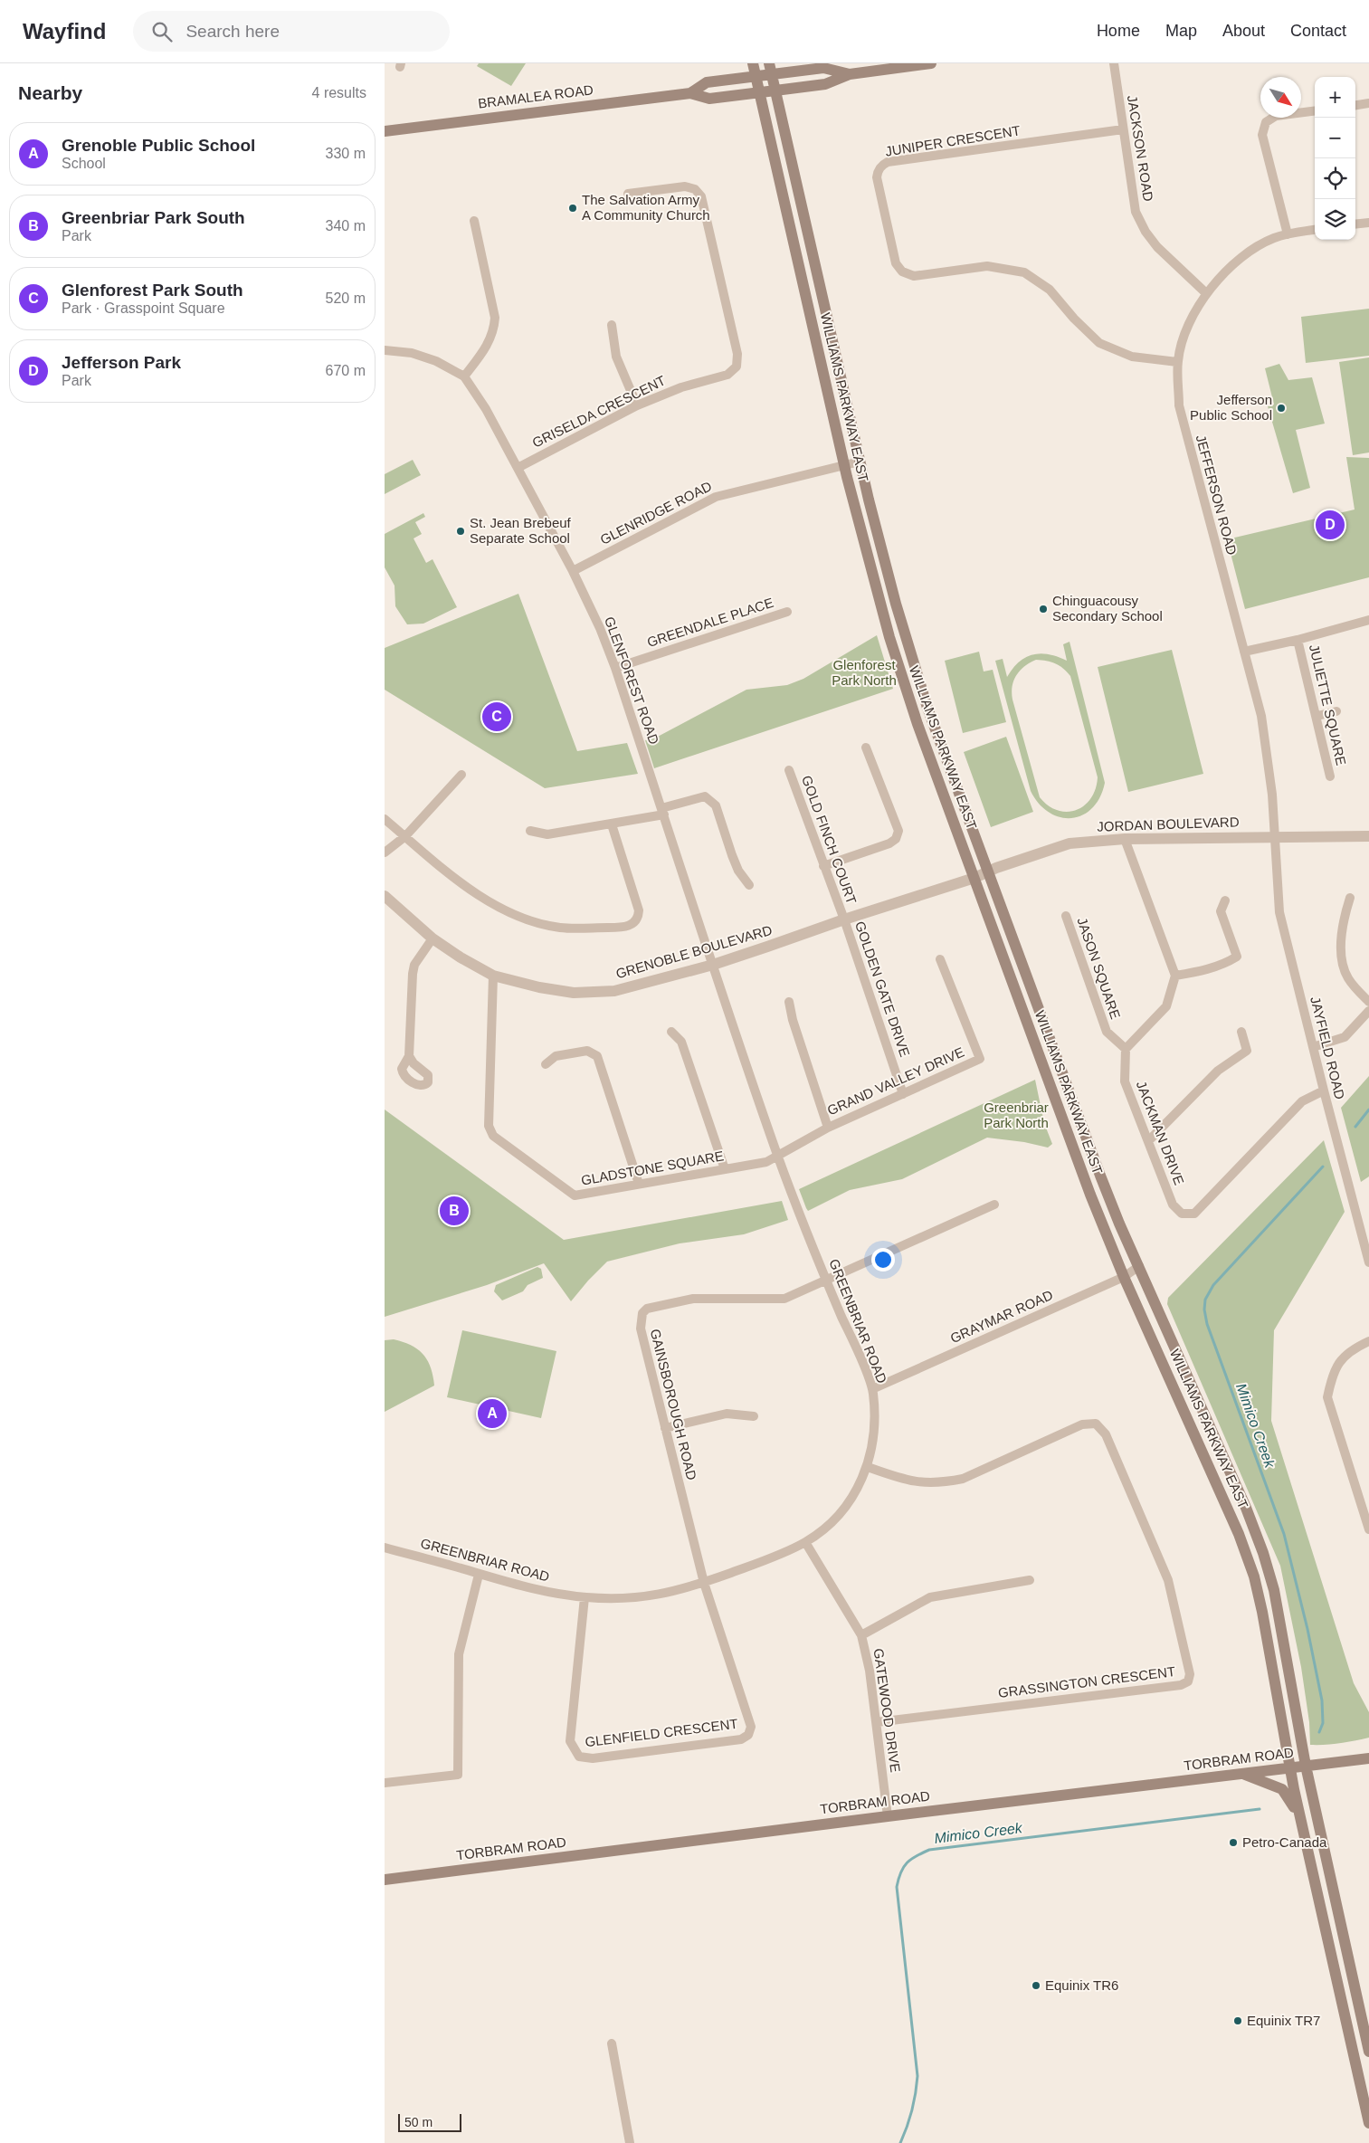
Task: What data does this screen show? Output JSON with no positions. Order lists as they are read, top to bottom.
{
  "streets": {
    "main road": ["BRAMALEA ROAD", "WILLIAMS PARKWAY EAST", "TORBRAM ROAD"],
    "street": [
      "JUNIPER CRESCENT",
      "JACKSON ROAD",
      "GRISELDA CRESCENT",
      "JEFFERSON ROAD",
      "GLENRIDGE ROAD",
      "GREENDALE PLACE",
      "GLENFOREST ROAD",
      "JULIETTE SQUARE",
      "JORDAN BOULEVARD",
      "GOLD FINCH COURT",
      "GRENOBLE BOULEVARD",
      "JASON SQUARE",
      "GOLDEN GATE DRIVE",
      "JAYFIELD ROAD",
      "GRAND VALLEY DRIVE",
      "JACKMAN DRIVE",
      "GLADSTONE SQUARE",
      "GRAYMAR ROAD",
      "GREENBRIAR ROAD",
      "GAINSBOROUGH ROAD",
      "GRASSINGTON CRESCENT",
      "GATEWOOD DRIVE",
      "GLENFIELD CRESCENT"
    ]
  },
  "crossings": [
    ["BRAMALEA ROAD", "WILLIAMS PARKWAY EAST"],
    ["JUNIPER CRESCENT", "JACKSON ROAD"],
    ["JUNIPER CRESCENT", "JEFFERSON ROAD"],
    ["JACKSON ROAD", "JEFFERSON ROAD"],
    ["WILLIAMS PARKWAY EAST", "GLENRIDGE ROAD"],
    ["WILLIAMS PARKWAY EAST", "JORDAN BOULEVARD"],
    ["WILLIAMS PARKWAY EAST", "GRENOBLE BOULEVARD"],
    ["WILLIAMS PARKWAY EAST", "GRAYMAR ROAD"],
    ["WILLIAMS PARKWAY EAST", "TORBRAM ROAD"],
    ["GRISELDA CRESCENT", "GLENFOREST ROAD"],
    ["JEFFERSON ROAD", "JORDAN BOULEVARD"],
    ["JEFFERSON ROAD", "JAYFIELD ROAD"],
    ["GLENRIDGE ROAD", "GLENFOREST ROAD"],
    ["GREENDALE PLACE", "GLENFOREST ROAD"],
    ["GLENFOREST ROAD", "GRENOBLE BOULEVARD"],
    ["GLENFOREST ROAD", "GREENBRIAR ROAD"],
    ["JORDAN BOULEVARD", "GRENOBLE BOULEVARD"],
    ["JORDAN BOULEVARD", "JAYFIELD ROAD"],
    ["GOLD FINCH COURT", "GRENOBLE BOULEVARD"],
    ["GOLD FINCH COURT", "GOLDEN GATE DRIVE"],
    ["GRENOBLE BOULEVARD", "GOLDEN GATE DRIVE"],
    ["GRENOBLE BOULEVARD", "GLADSTONE SQUARE"],
    ["GRENOBLE BOULEVARD", "GREENBRIAR ROAD"],
    ["JASON SQUARE", "JACKMAN DRIVE"],
    ["GOLDEN GATE DRIVE", "GRAND VALLEY DRIVE"],
    ["JAYFIELD ROAD", "JACKMAN DRIVE"],
    ["GRAND VALLEY DRIVE", "GLADSTONE SQUARE"],
    ["GRAND VALLEY DRIVE", "GREENBRIAR ROAD"],
    ["GLADSTONE SQUARE", "GREENBRIAR ROAD"],
    ["GRAYMAR ROAD", "GREENBRIAR ROAD"],
    ["GREENBRIAR ROAD", "GAINSBOROUGH ROAD"],
    ["GREENBRIAR ROAD", "GRASSINGTON CRESCENT"],
    ["GREENBRIAR ROAD", "GATEWOOD DRIVE"],
    ["GREENBRIAR ROAD", "GLENFIELD CRESCENT"],
    ["GAINSBOROUGH ROAD", "GLENFIELD CRESCENT"],
    ["GRASSINGTON CRESCENT", "GATEWOOD DRIVE"],
    ["GATEWOOD DRIVE", "TORBRAM ROAD"]
  ],
  "water": ["Mimico Creek"],
  "parks": ["Glenforest Park North", "Greenbriar Park North"],
  "places": [
    "The Salvation Army A Community Church",
    "Jefferson Public School",
    "St. Jean Brebeuf Separate School",
    "Chinguacousy Secondary School",
    "Petro-Canada",
    "Equinix TR6",
    "Equinix TR7"
  ],
  "scale_bar": "50 m",
  "north": "bottom right",
  "page": {
    "header": "Wayfind",
    "search": "Search here",
    "nav": [
      "Home",
      "Map",
      "About",
      "Contact"
    ],
    "heading": ["Nearby", "4 results"],
    "map_buttons": ["+", "−"],
    "list": [
      {
        "mark": "A",
        "name": "Grenoble Public School",
        "note": "School",
        "value": "330 m"
      },
      {
        "mark": "B",
        "name": "Greenbriar Park South",
        "note": "Park",
        "value": "340 m"
      },
      {
        "mark": "C",
        "name": "Glenforest Park South",
        "note": "Park · Grasspoint Square",
        "value": "520 m"
      },
      {
        "mark": "D",
        "name": "Jefferson Park",
        "note": "Park",
        "value": "670 m"
      }
    ],
    "pins": [
      "D",
      "C",
      "B",
      "A"
    ],
    "scale": "50 m"
  }
}
